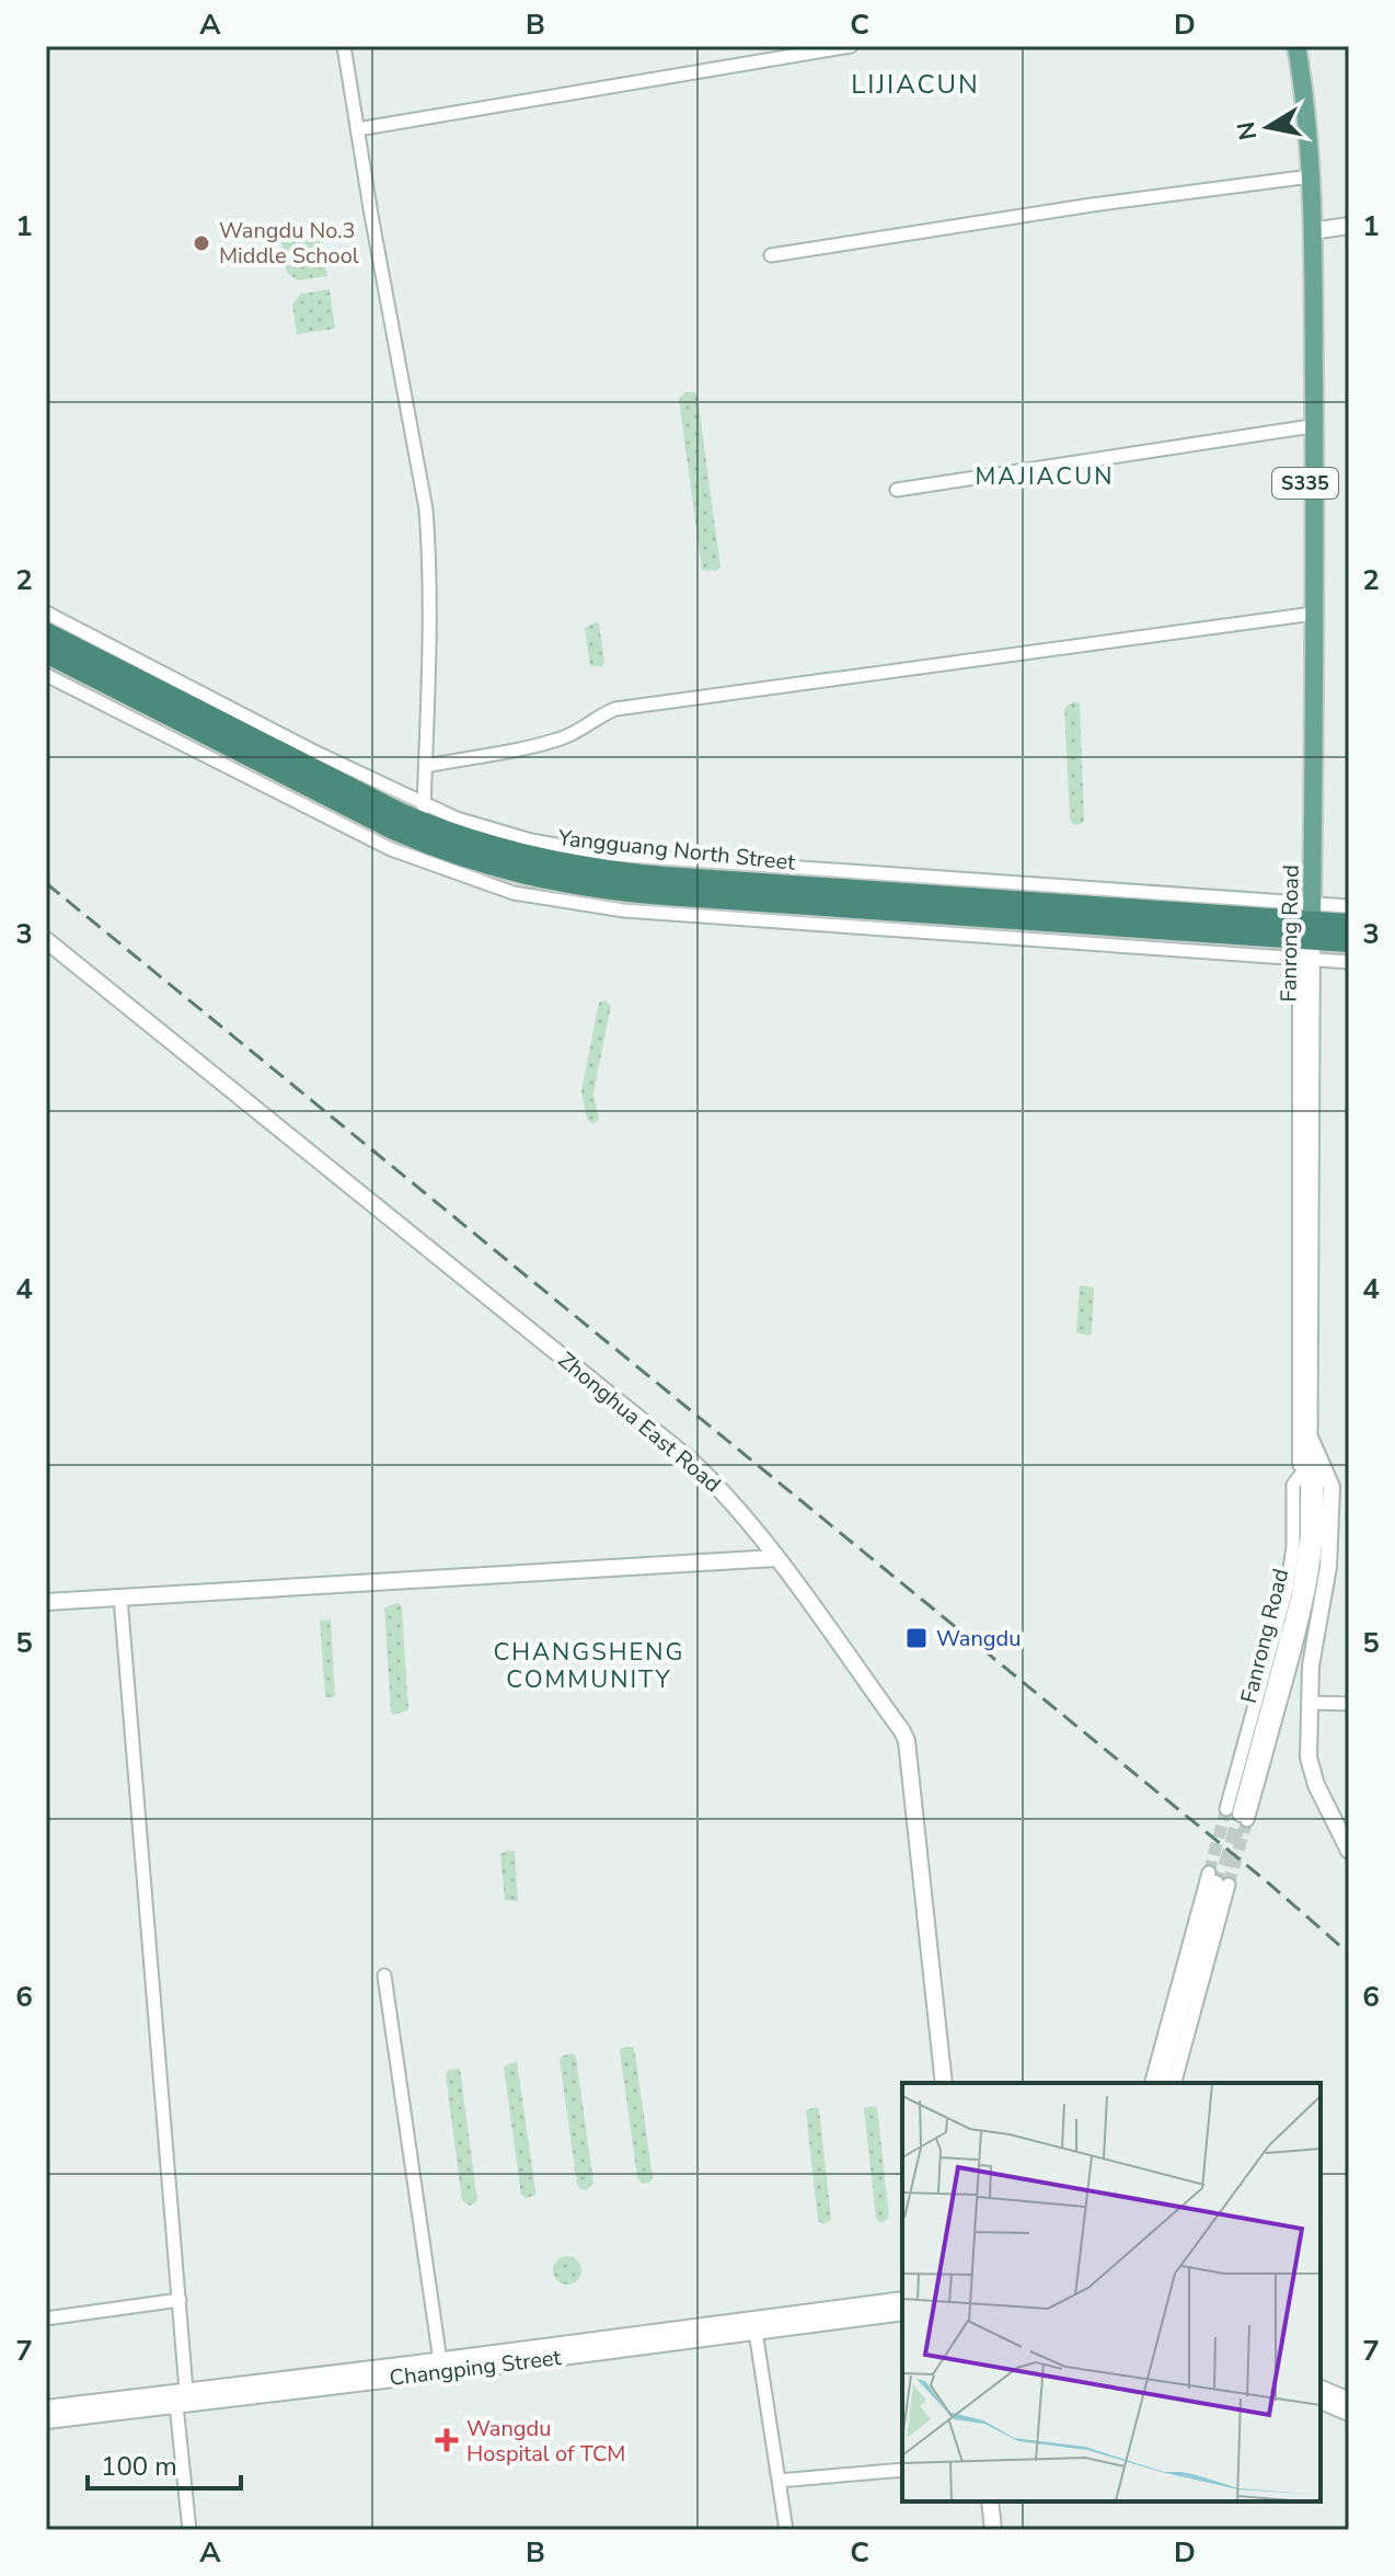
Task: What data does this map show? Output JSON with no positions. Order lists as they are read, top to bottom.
{
  "streets": {
    "highway": ["Yangguang North Street"],
    "main road": ["S335", "Fanrong Road"],
    "street": ["Zhonghua East Road", "Changping Street"]
  },
  "crossings": [
    ["Yangguang North Street", "Fanrong Road"]
  ],
  "districts": ["LIJIACUN", "MAJIACUN", "CHANGSHENG COMMUNITY"],
  "places": {
    "other": ["Wangdu No.3 Middle School"],
    "transit": ["Wangdu"],
    "health": ["Wangdu Hospital of TCM"]
  },
  "scale_bar": "100 m",
  "north": "left",
  "grid": {
    "columns": [
      "A",
      "B",
      "C",
      "D"
    ],
    "rows": [
      "1",
      "2",
      "3",
      "4",
      "5",
      "6",
      "7"
    ]
  }
}
